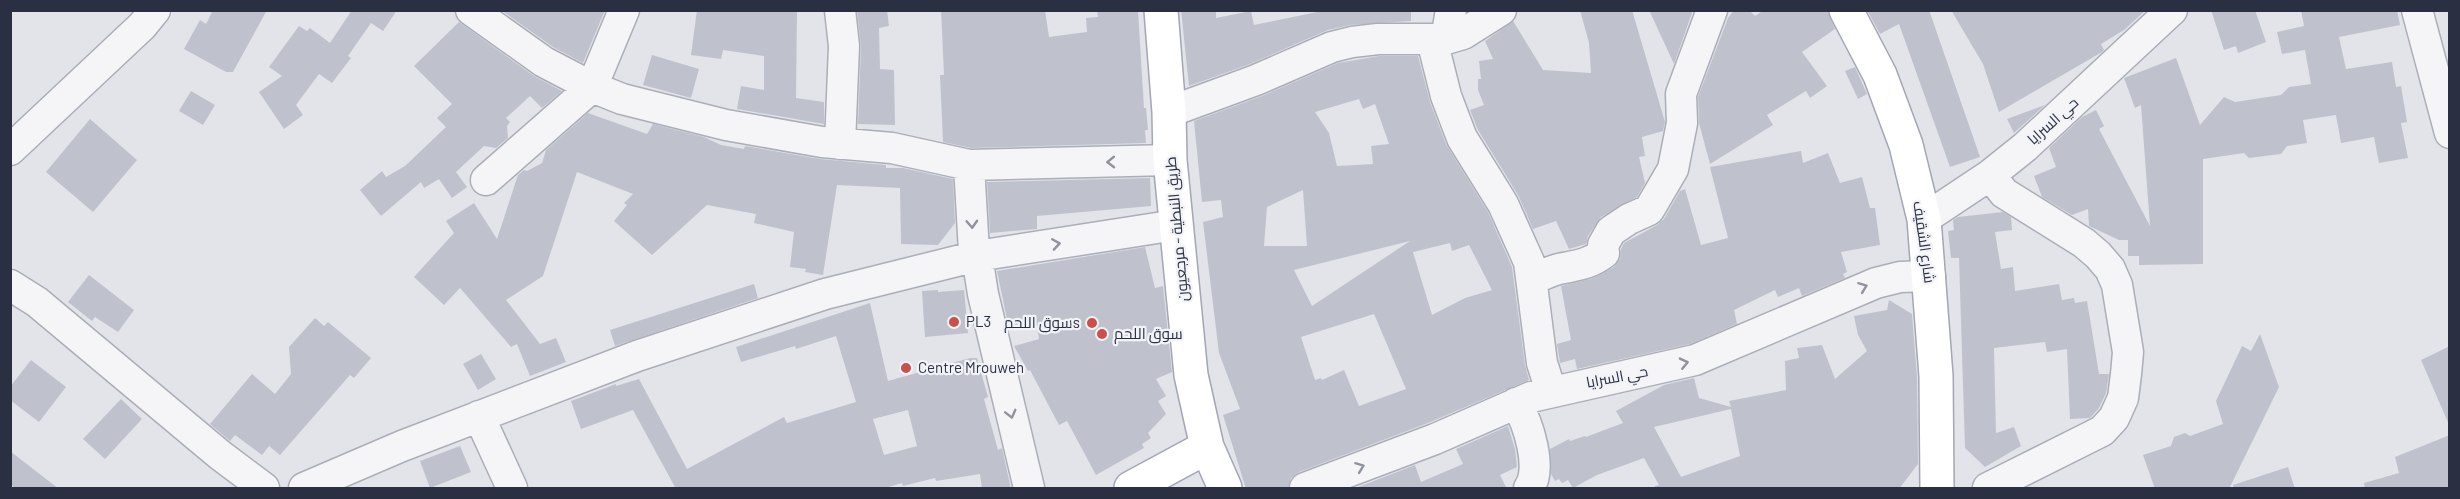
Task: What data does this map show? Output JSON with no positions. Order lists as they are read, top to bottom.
{
  "streets": {
    "main road": ["طريق النبطية - مرجعيون", "شارع الشقيف"],
    "street": ["حي السرايا"]
  },
  "crossings": [
    ["حي السرايا", "شارع الشقيف"]
  ],
  "one_way": ["حي السرايا"],
  "places": [
    "PL3",
    "سوق اللحمs",
    "سوق اللحم",
    "Centre Mrouweh"
  ]
}
